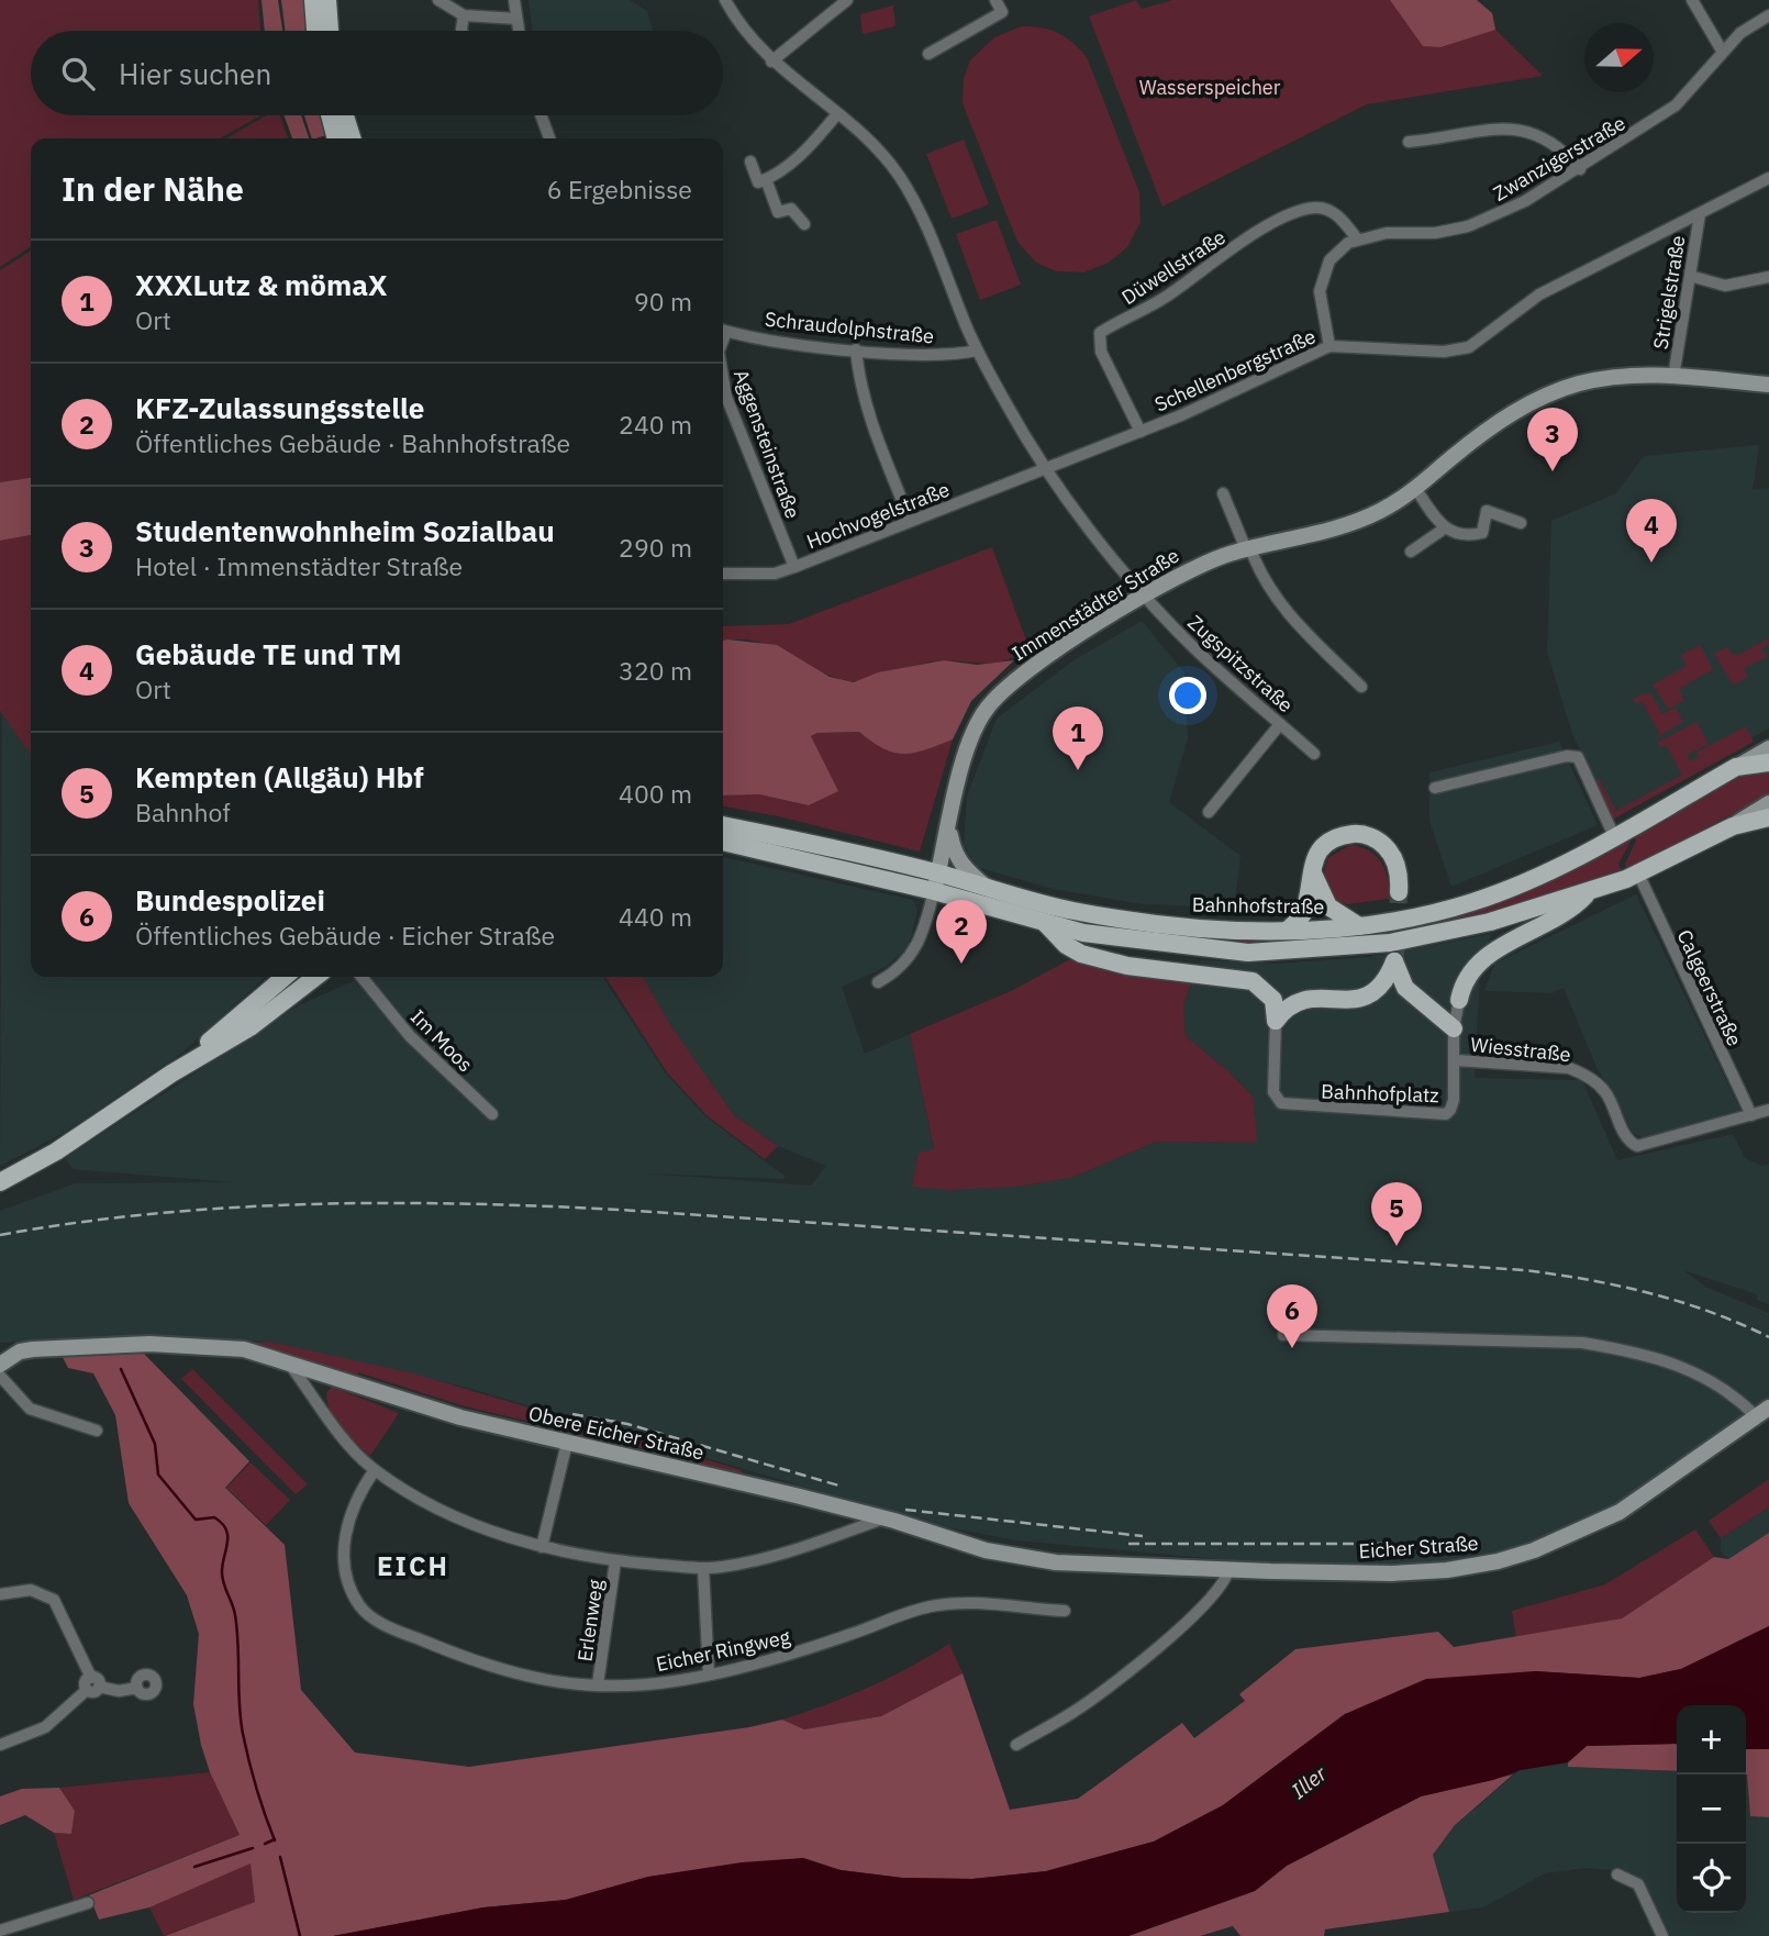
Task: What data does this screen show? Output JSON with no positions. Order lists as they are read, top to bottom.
{
  "streets": {
    "main road": ["Bahnhofstraße"],
    "street": [
      "Zwanzigerstraße",
      "Düwellstraße",
      "Strigelstraße",
      "Schraudolphstraße",
      "Schellenbergstraße",
      "Aggensteinstraße",
      "Hochvogelstraße",
      "Immenstädter Straße",
      "Zugspitzstraße",
      "Calgeerstraße",
      "Im Moos",
      "Wiesstraße",
      "Bahnhofplatz",
      "Obere Eicher Straße",
      "Eicher Straße",
      "Erlenweg",
      "Eicher Ringweg"
    ]
  },
  "crossings": [
    ["Zwanzigerstraße", "Düwellstraße"],
    ["Düwellstraße", "Schellenbergstraße"],
    ["Strigelstraße", "Schellenbergstraße"],
    ["Strigelstraße", "Immenstädter Straße"],
    ["Schraudolphstraße", "Zugspitzstraße"],
    ["Schellenbergstraße", "Hochvogelstraße"],
    ["Schellenbergstraße", "Zugspitzstraße"],
    ["Aggensteinstraße", "Hochvogelstraße"],
    ["Hochvogelstraße", "Zugspitzstraße"],
    ["Immenstädter Straße", "Zugspitzstraße"],
    ["Immenstädter Straße", "Bahnhofstraße"],
    ["Calgeerstraße", "Wiesstraße"],
    ["Wiesstraße", "Bahnhofplatz"],
    ["Obere Eicher Straße", "Eicher Straße"],
    ["Erlenweg", "Eicher Ringweg"]
  ],
  "districts": ["EICH"],
  "water": ["Iller"],
  "parks": ["Wasserspeicher"],
  "north": "right",
  "page": {
    "search": "Hier suchen",
    "heading": ["In der Nähe", "6 Ergebnisse"],
    "list": [
      {
        "mark": "1",
        "name": "XXXLutz & mömaX",
        "note": "Ort",
        "value": "90 m"
      },
      {
        "mark": "2",
        "name": "KFZ-Zulassungsstelle",
        "note": "Öffentliches Gebäude · Bahnhofstraße",
        "value": "240 m"
      },
      {
        "mark": "3",
        "name": "Studentenwohnheim Sozialbau",
        "note": "Hotel · Immenstädter Straße",
        "value": "290 m"
      },
      {
        "mark": "4",
        "name": "Gebäude TE und TM",
        "note": "Ort",
        "value": "320 m"
      },
      {
        "mark": "5",
        "name": "Kempten (Allgäu) Hbf",
        "note": "Bahnhof",
        "value": "400 m"
      },
      {
        "mark": "6",
        "name": "Bundespolizei",
        "note": "Öffentliches Gebäude · Eicher Straße",
        "value": "440 m"
      }
    ],
    "pins": [
      "3",
      "4",
      "1",
      "2",
      "5",
      "6"
    ],
    "map_buttons": ["+", "−"]
  }
}
